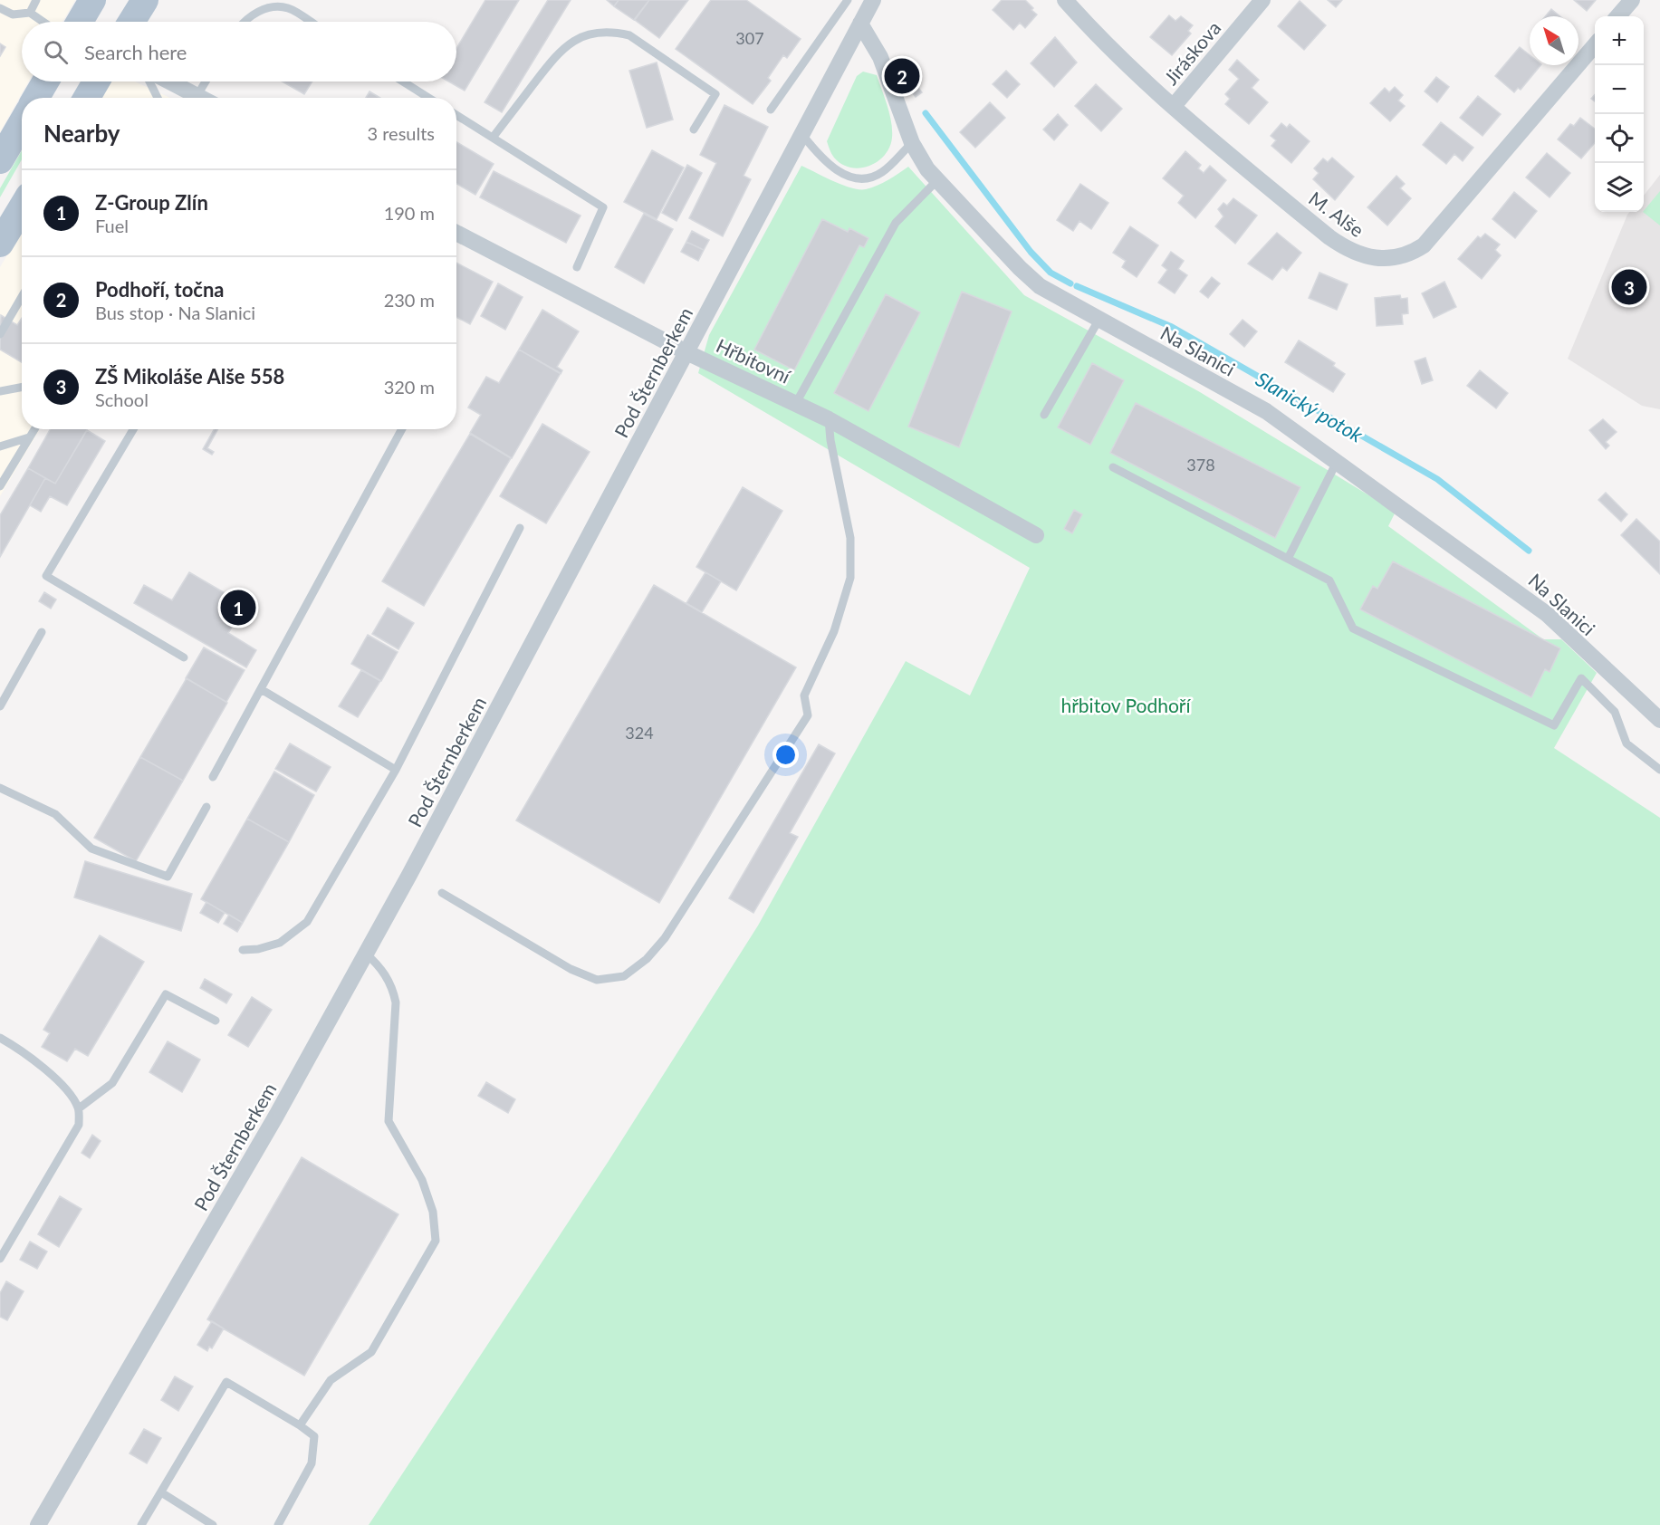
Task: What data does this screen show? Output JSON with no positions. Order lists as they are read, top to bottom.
{
  "streets": {
    "street": [
      "Jiráskova",
      "M. Alše",
      "Na Slanici",
      "Hřbitovní",
      "Pod Šternberkem"
    ]
  },
  "crossings": [
    ["Jiráskova", "M. Alše"],
    ["Na Slanici", "Pod Šternberkem"],
    ["Hřbitovní", "Pod Šternberkem"]
  ],
  "water": ["Slanický potok"],
  "parks": ["hřbitov Podhoří"],
  "house_numbers": ["307", "378", "324"],
  "north": "top left",
  "page": {
    "map_buttons": ["+", "−"],
    "search": "Search here",
    "pins": ["2", "3", "1"],
    "heading": ["Nearby", "3 results"],
    "list": [
      {
        "mark": "1",
        "name": "Z-Group Zlín",
        "note": "Fuel",
        "value": "190 m"
      },
      {
        "mark": "2",
        "name": "Podhoří, točna",
        "note": "Bus stop · Na Slanici",
        "value": "230 m"
      },
      {
        "mark": "3",
        "name": "ZŠ Mikoláše Alše 558",
        "note": "School",
        "value": "320 m"
      }
    ]
  }
}
